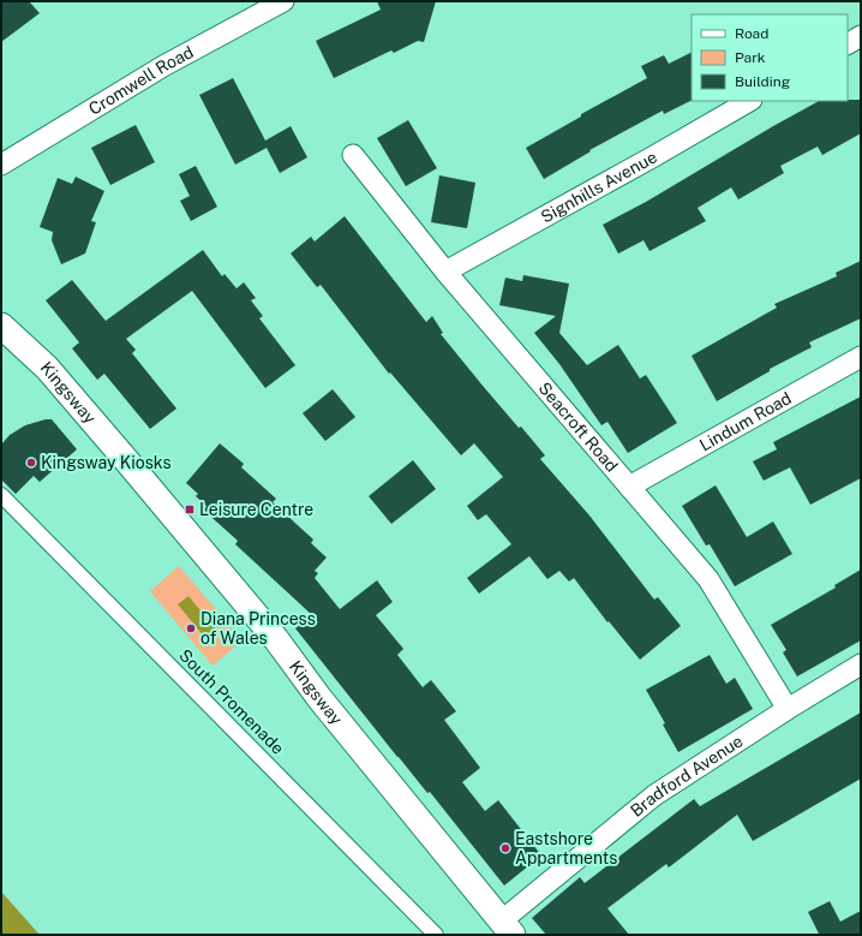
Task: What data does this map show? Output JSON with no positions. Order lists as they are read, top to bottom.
{
  "streets": {
    "street": [
      "Cromwell Road",
      "Signhills Avenue",
      "Kingsway",
      "Lindum Road",
      "Seacroft Road",
      "South Promenade",
      "Bradford Avenue"
    ]
  },
  "crossings": [
    ["Signhills Avenue", "Seacroft Road"],
    ["Kingsway", "Bradford Avenue"],
    ["Lindum Road", "Seacroft Road"],
    ["Seacroft Road", "Bradford Avenue"]
  ],
  "places": {
    "other": ["Kingsway Kiosks", "Diana Princess of Wales", "Eastshore Appartments"],
    "transit": ["Leisure Centre"]
  },
  "legend": ["Road", "Park", "Building"]
}
